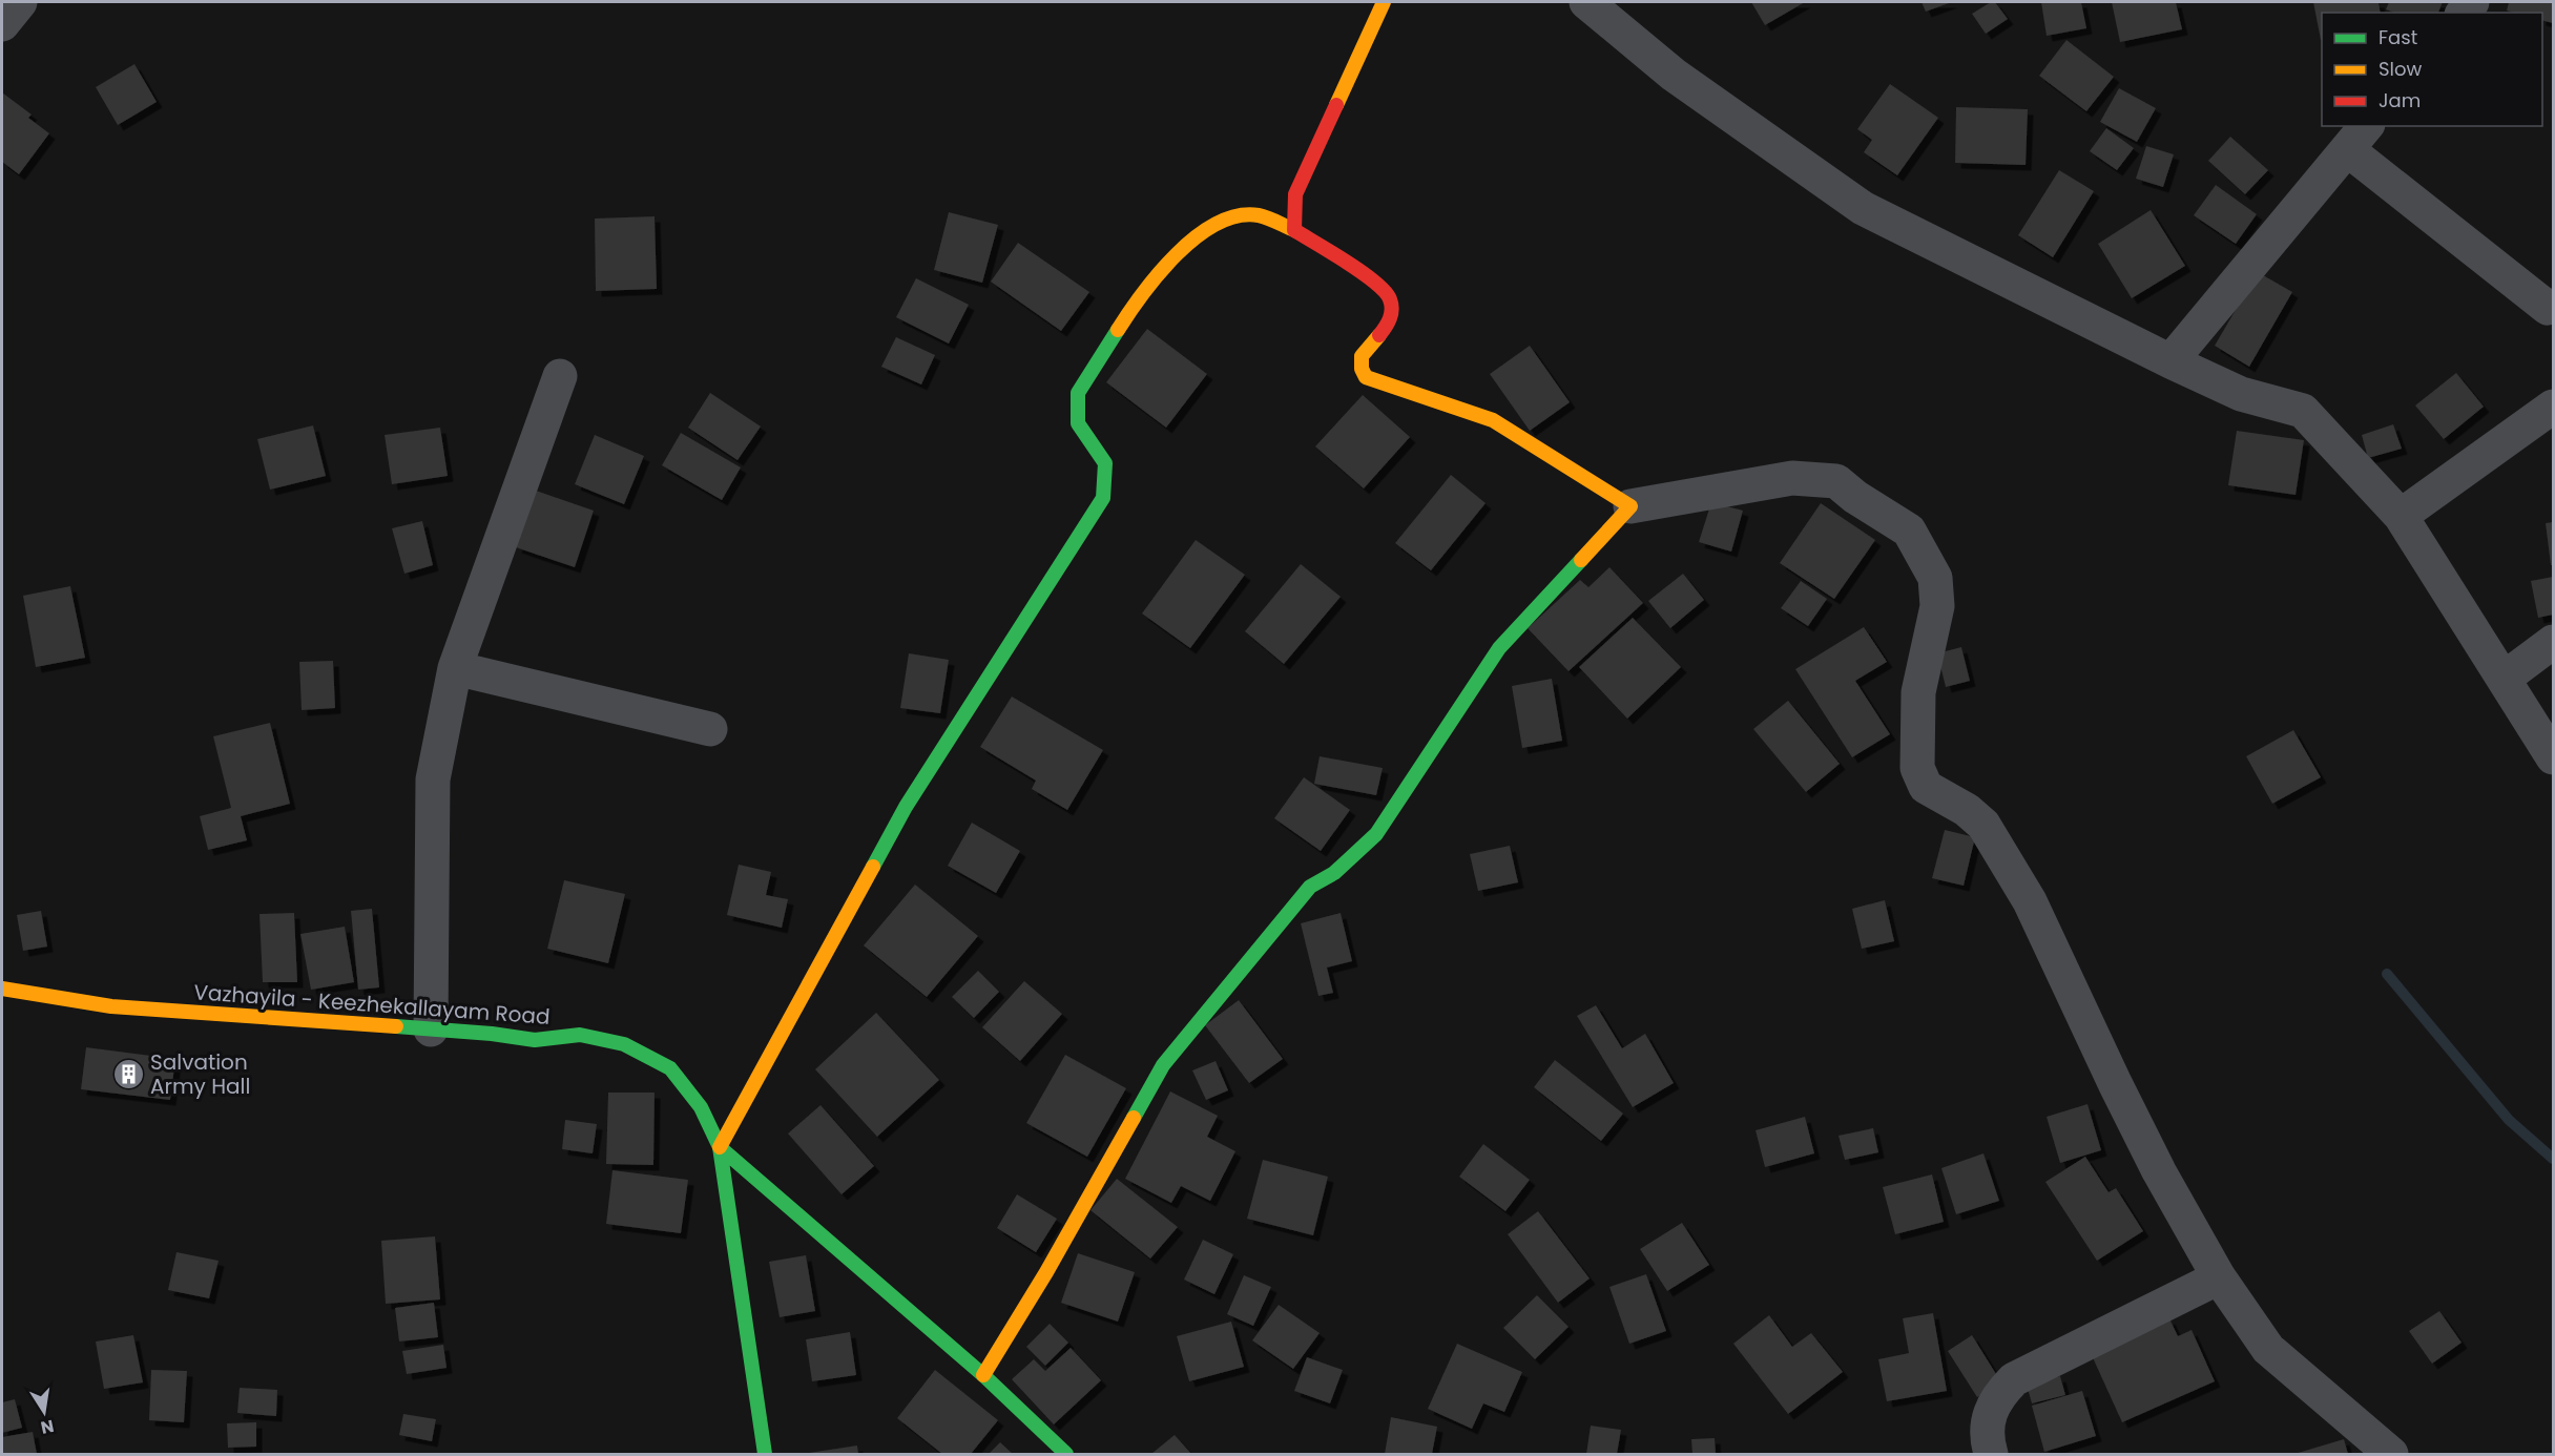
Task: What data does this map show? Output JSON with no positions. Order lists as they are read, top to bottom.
{
  "streets": {
    "street": ["Vazhayila - Keezhekallayam Road"]
  },
  "places": {
    "building": ["Salvation Army Hall"]
  },
  "legend": ["Fast", "Slow", "Jam"],
  "north": "bottom"
}
